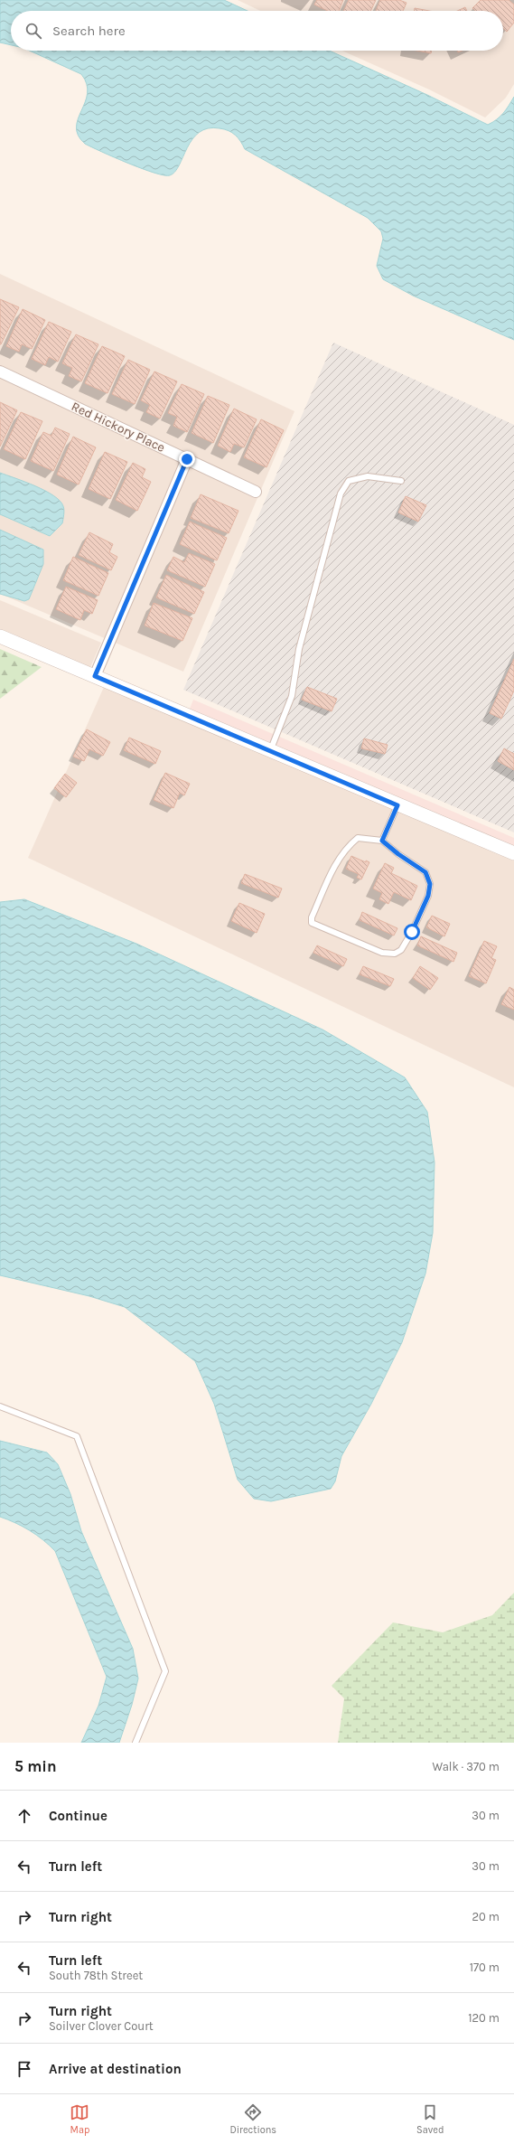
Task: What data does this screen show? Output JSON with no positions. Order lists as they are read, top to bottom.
{
  "streets": {
    "street": ["Red Hickory Place"]
  },
  "page": {
    "search": "Search here",
    "heading": ["5 min", "Walk · 370 m"],
    "list": [
      ["Continue", "30 m"],
      ["Turn left", "30 m"],
      ["Turn right", "20 m"],
      ["Turn left", "South 78th Street", "170 m"],
      ["Turn right", "Soilver Clover Court", "120 m"],
      "Arrive at destination"
    ],
    "nav": ["Map", "Directions", "Saved"]
  }
}
